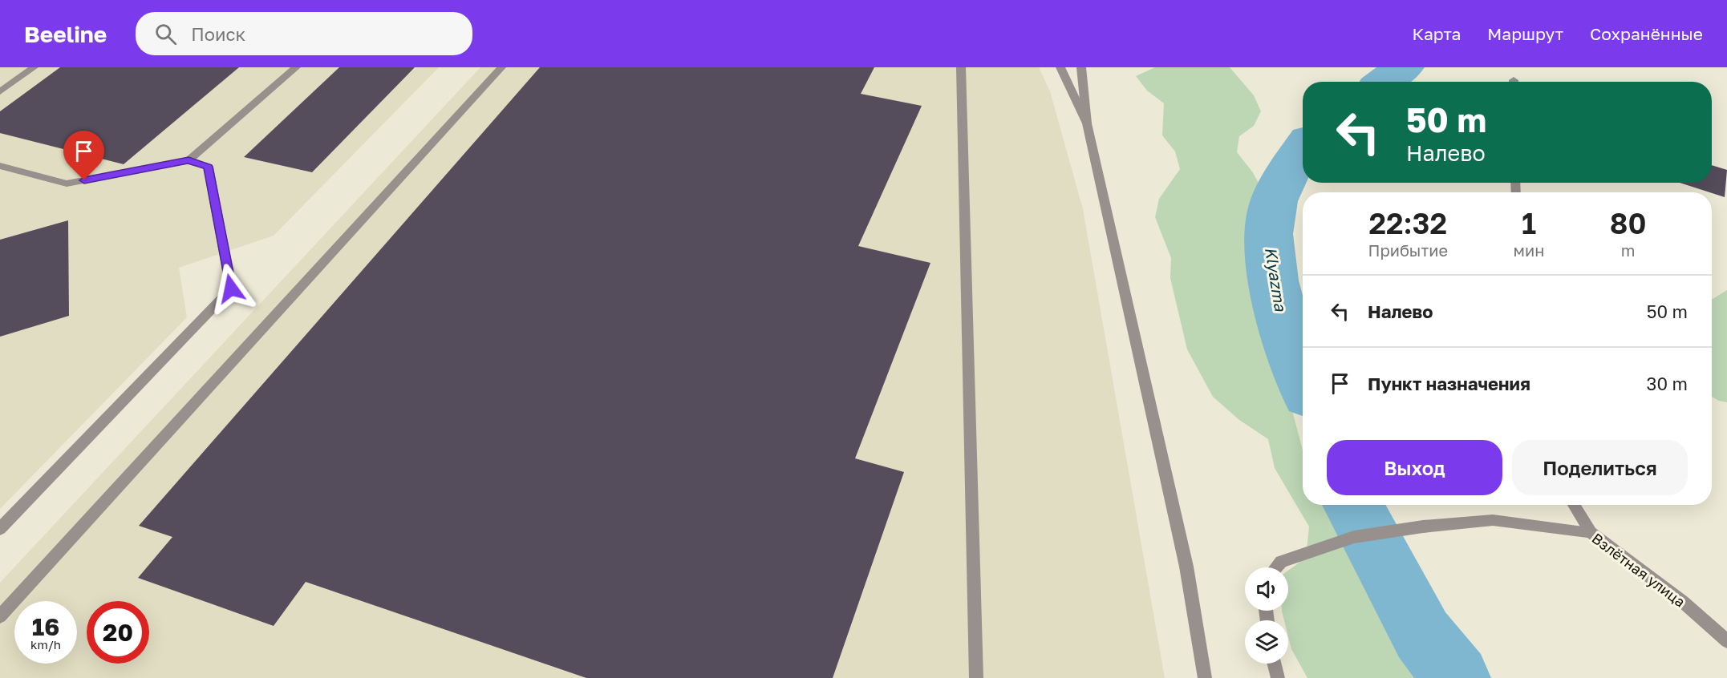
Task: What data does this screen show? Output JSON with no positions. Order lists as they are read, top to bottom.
{
  "streets": {
    "street": ["Взлётная улица"]
  },
  "water": ["Klyazma"],
  "page": {
    "header": "Beeline",
    "search": "Поиск",
    "nav": ["Карта", "Маршрут", "Сохранённые"],
    "turn": ["50 m", "Налево"],
    "eta": [
      "22:32",
      "Прибытие",
      "1",
      "мин",
      "80",
      "m"
    ],
    "list": [
      {
        "name": "Налево",
        "value": "50 m"
      },
      {
        "name": "Пункт назначения",
        "value": "30 m"
      }
    ],
    "buttons": ["Выход", "Поделиться"],
    "speed": "16 km/h",
    "limit": "20"
  }
}
